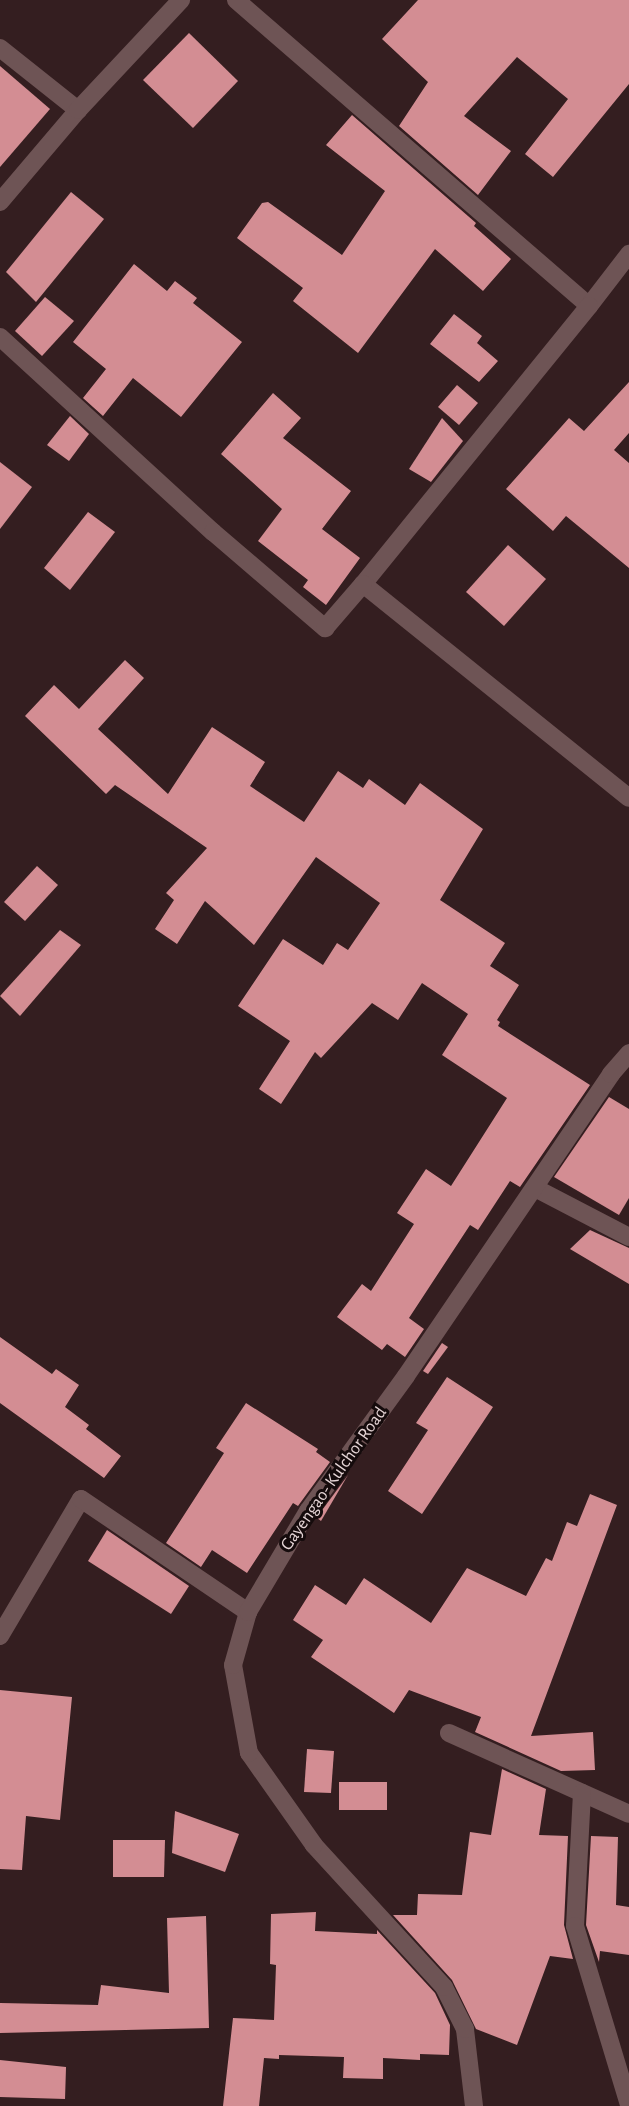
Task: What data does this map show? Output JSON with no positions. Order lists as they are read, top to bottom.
{
  "streets": {
    "street": ["Gayengao- Kulchor Road"]
  }
}
